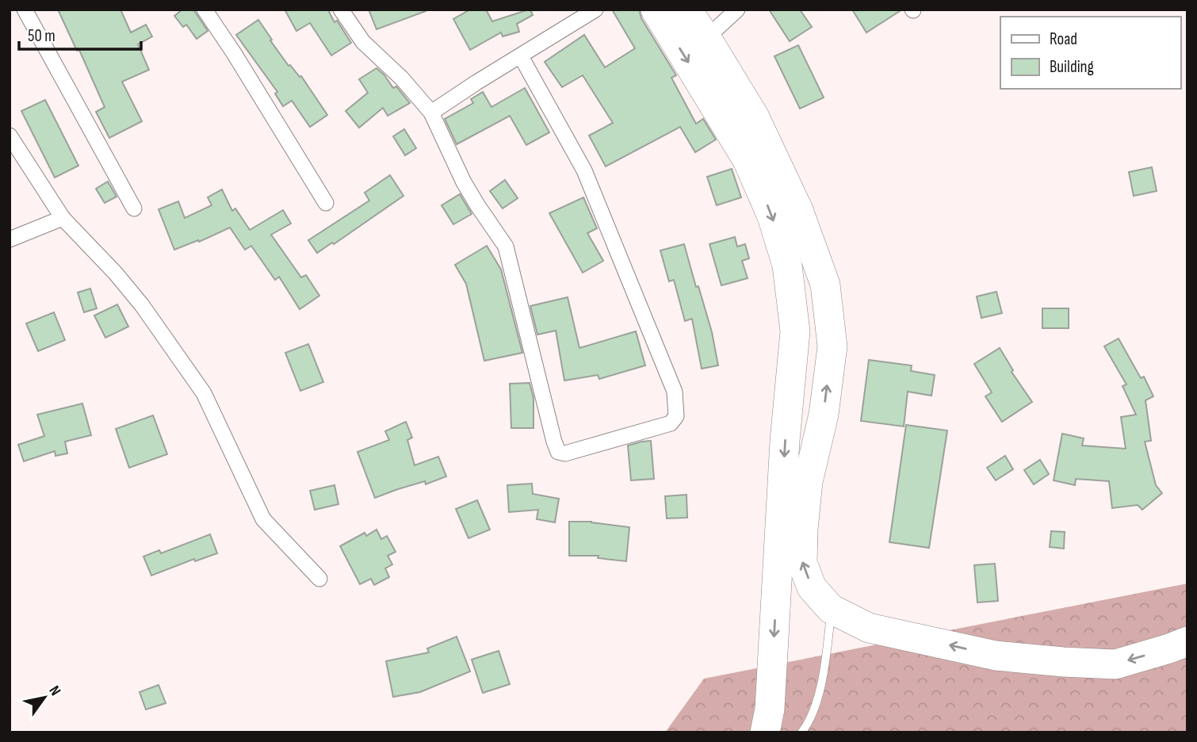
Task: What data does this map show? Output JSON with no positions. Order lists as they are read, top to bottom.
{
  "legend": ["Road", "Building"],
  "scale_bar": "50 m",
  "north": "top right"
}
